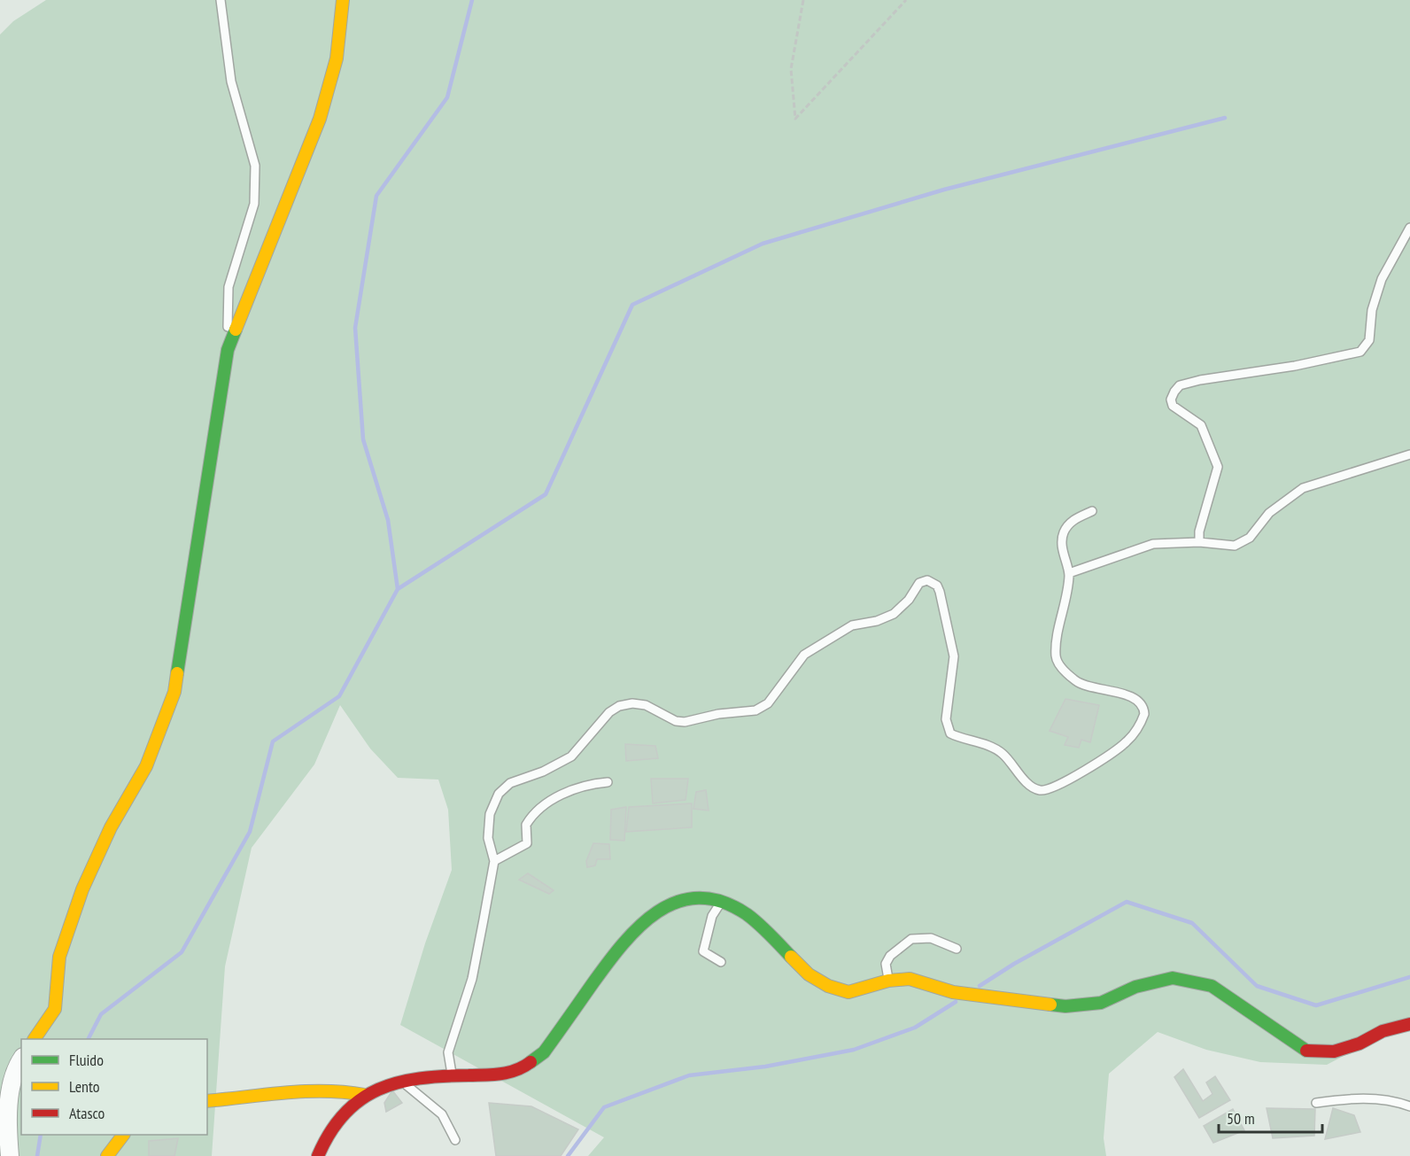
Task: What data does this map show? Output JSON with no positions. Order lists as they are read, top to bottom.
{
  "legend": ["Fluido", "Lento", "Atasco"],
  "scale_bar": "50 m"
}
